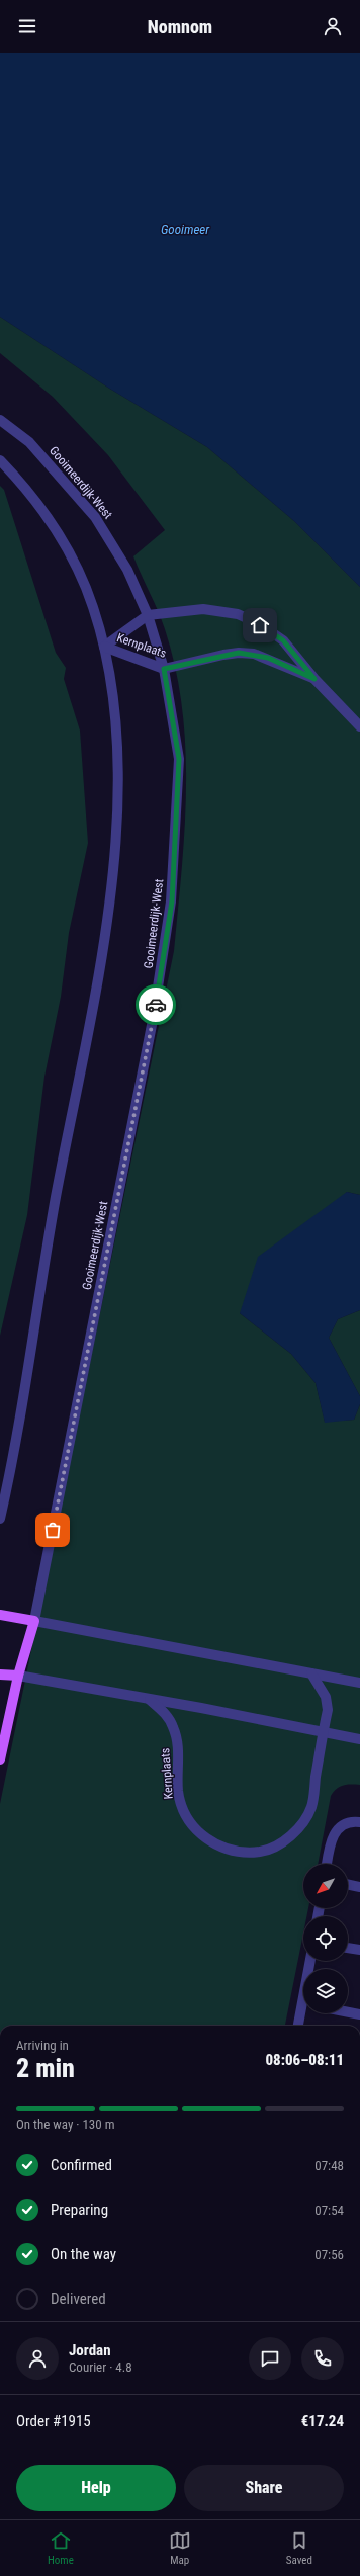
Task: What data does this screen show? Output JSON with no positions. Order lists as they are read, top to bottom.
{
  "streets": {
    "street": ["Gooimeerdijk-West", "Kernplaats"]
  },
  "crossings": [
    ["Gooimeerdijk-West", "Kernplaats"]
  ],
  "water": ["Gooimeer"],
  "north": "bottom left",
  "page": {
    "header": "Nomnom",
    "heading": ["2 min", "Arriving in", "08:06–08:11"],
    "panel": [
      "Jordan",
      "Courier · 4.8",
      "Order #1915",
      "€17.24"
    ],
    "bar": "On the way · 130 m",
    "list": [
      ["Confirmed", "07:48"],
      ["Preparing", "07:54"],
      ["On the way", "07:56"],
      "Delivered"
    ],
    "buttons": ["Help", "Share"],
    "tabs": ["Home", "Map", "Saved"]
  }
}
